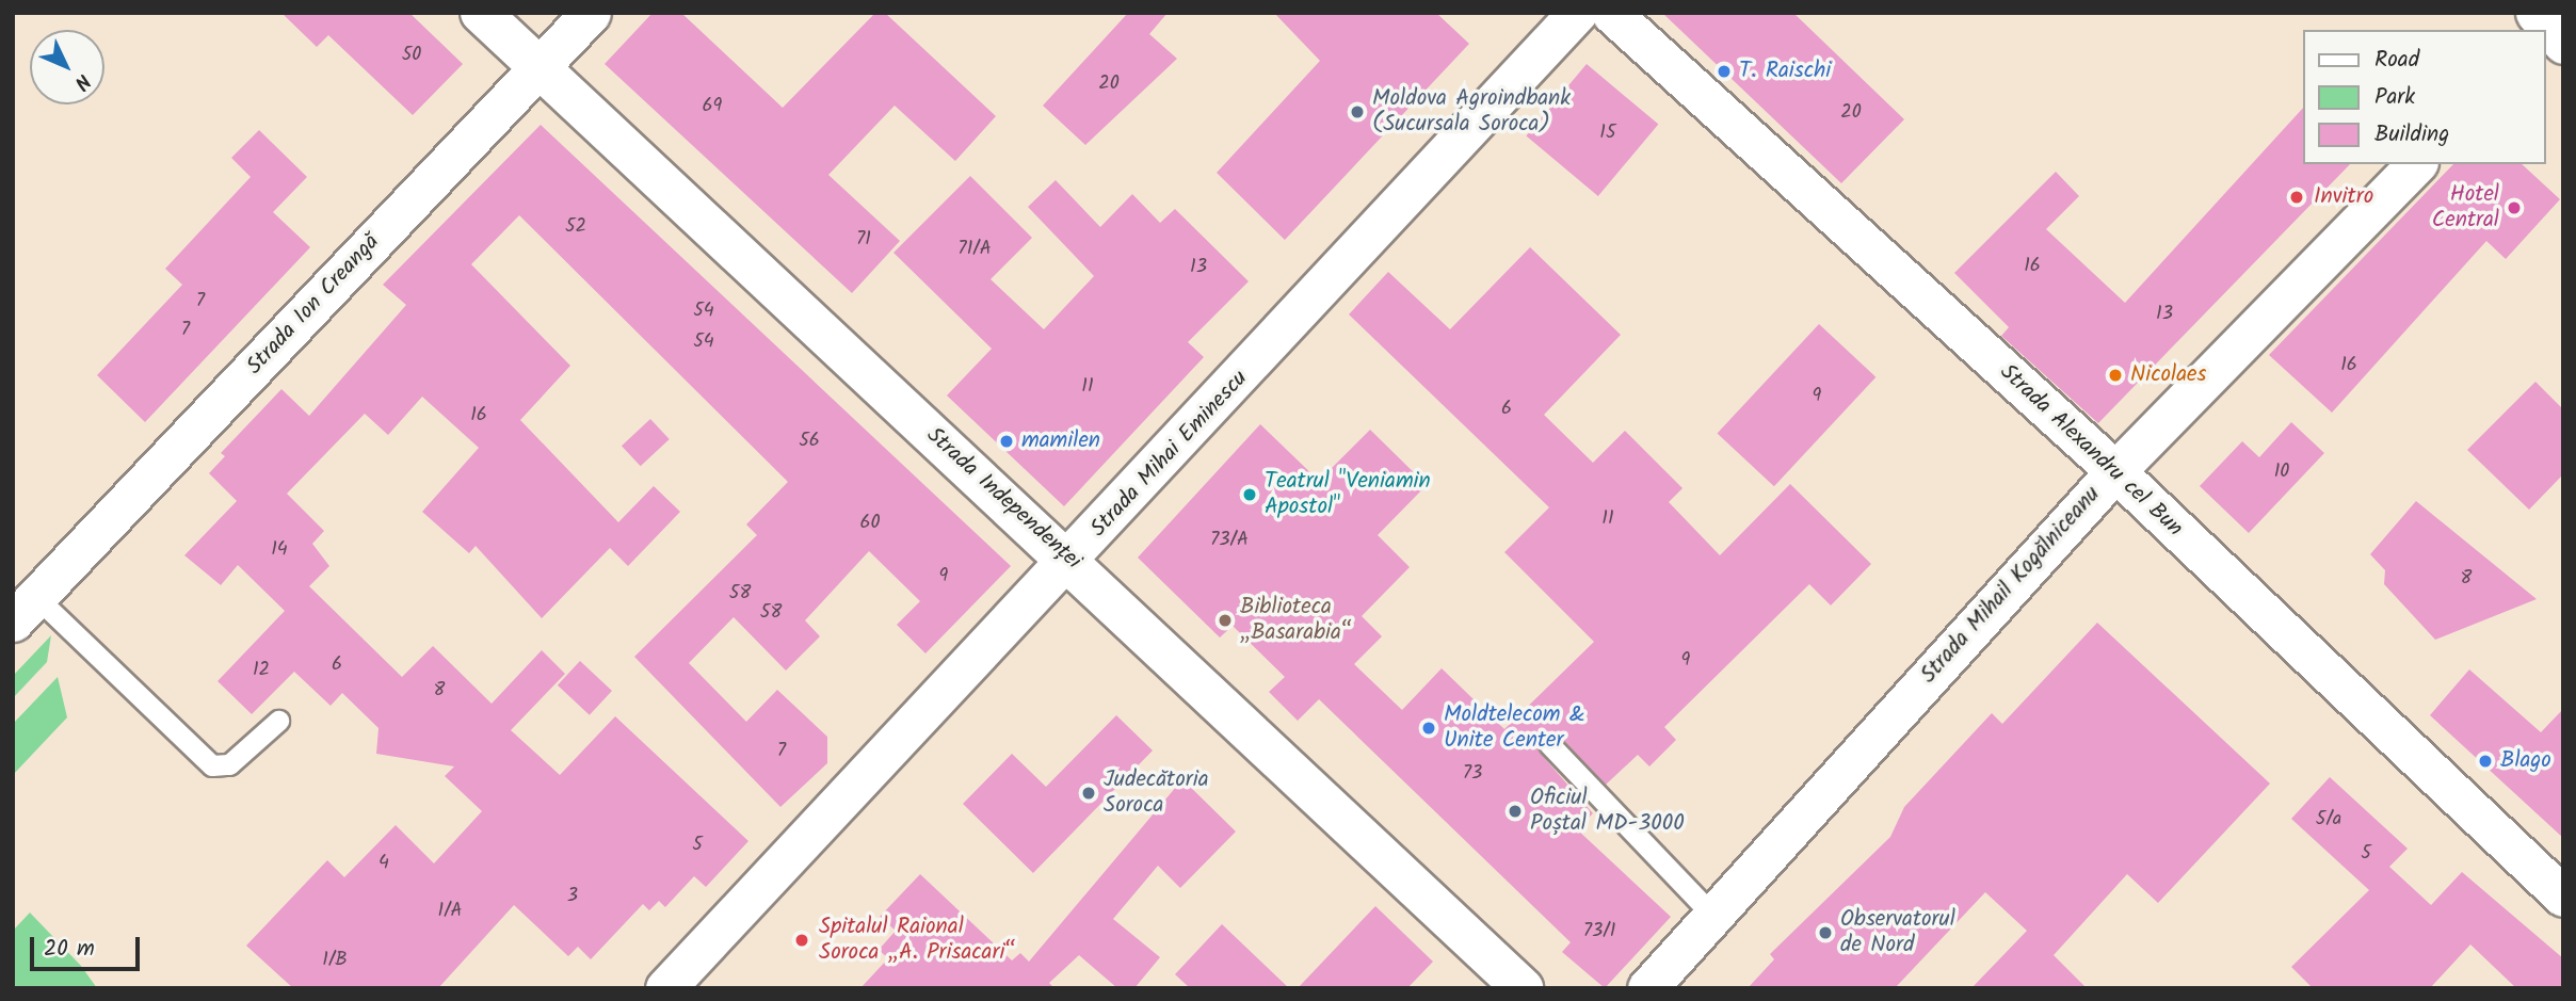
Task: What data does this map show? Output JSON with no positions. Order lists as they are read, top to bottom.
{
  "streets": {
    "main road": ["Strada Independenței"],
    "street": [
      "Strada Ion Creangă",
      "Strada Alexandru cel Bun",
      "Strada Mihai Eminescu",
      "Strada Mihail Kogălniceanu"
    ]
  },
  "crossings": [
    ["Strada Ion Creangă", "Strada Independenței"],
    ["Strada Alexandru cel Bun", "Strada Mihail Kogălniceanu"],
    ["Strada Mihai Eminescu", "Strada Independenței"]
  ],
  "places": [
    "T. Raischi",
    "Moldova Agroindbank (Sucursala Soroca)",
    "Invitro",
    "Hotel Central",
    "Nicolaes",
    "mamilen",
    "Teatrul \"Veniamin Apostol\"",
    "Biblioteca „Basarabia“",
    "Moldtelecom & Unite Center",
    "Blago",
    "Judecătoria Soroca",
    "Oficiul Poștal MD-3000",
    "Observatorul de Nord",
    "Spitalul Raional Soroca „A. Prisacari“"
  ],
  "house_numbers": [
    "50",
    "20",
    "69",
    "20",
    "15",
    "52",
    "71",
    "71/A",
    "16",
    "13",
    "7",
    "54",
    "13",
    "7",
    "54",
    "16",
    "11",
    "9",
    "6",
    "16",
    "56",
    "10",
    "11",
    "60",
    "73/A",
    "14",
    "9",
    "8",
    "58",
    "58",
    "9",
    "6",
    "12",
    "8",
    "7",
    "73",
    "5/a",
    "5",
    "5",
    "4",
    "3",
    "1/A",
    "73/1",
    "1/B"
  ],
  "legend": ["Road", "Park", "Building"],
  "scale_bar": "20 m",
  "north": "bottom right"
}
